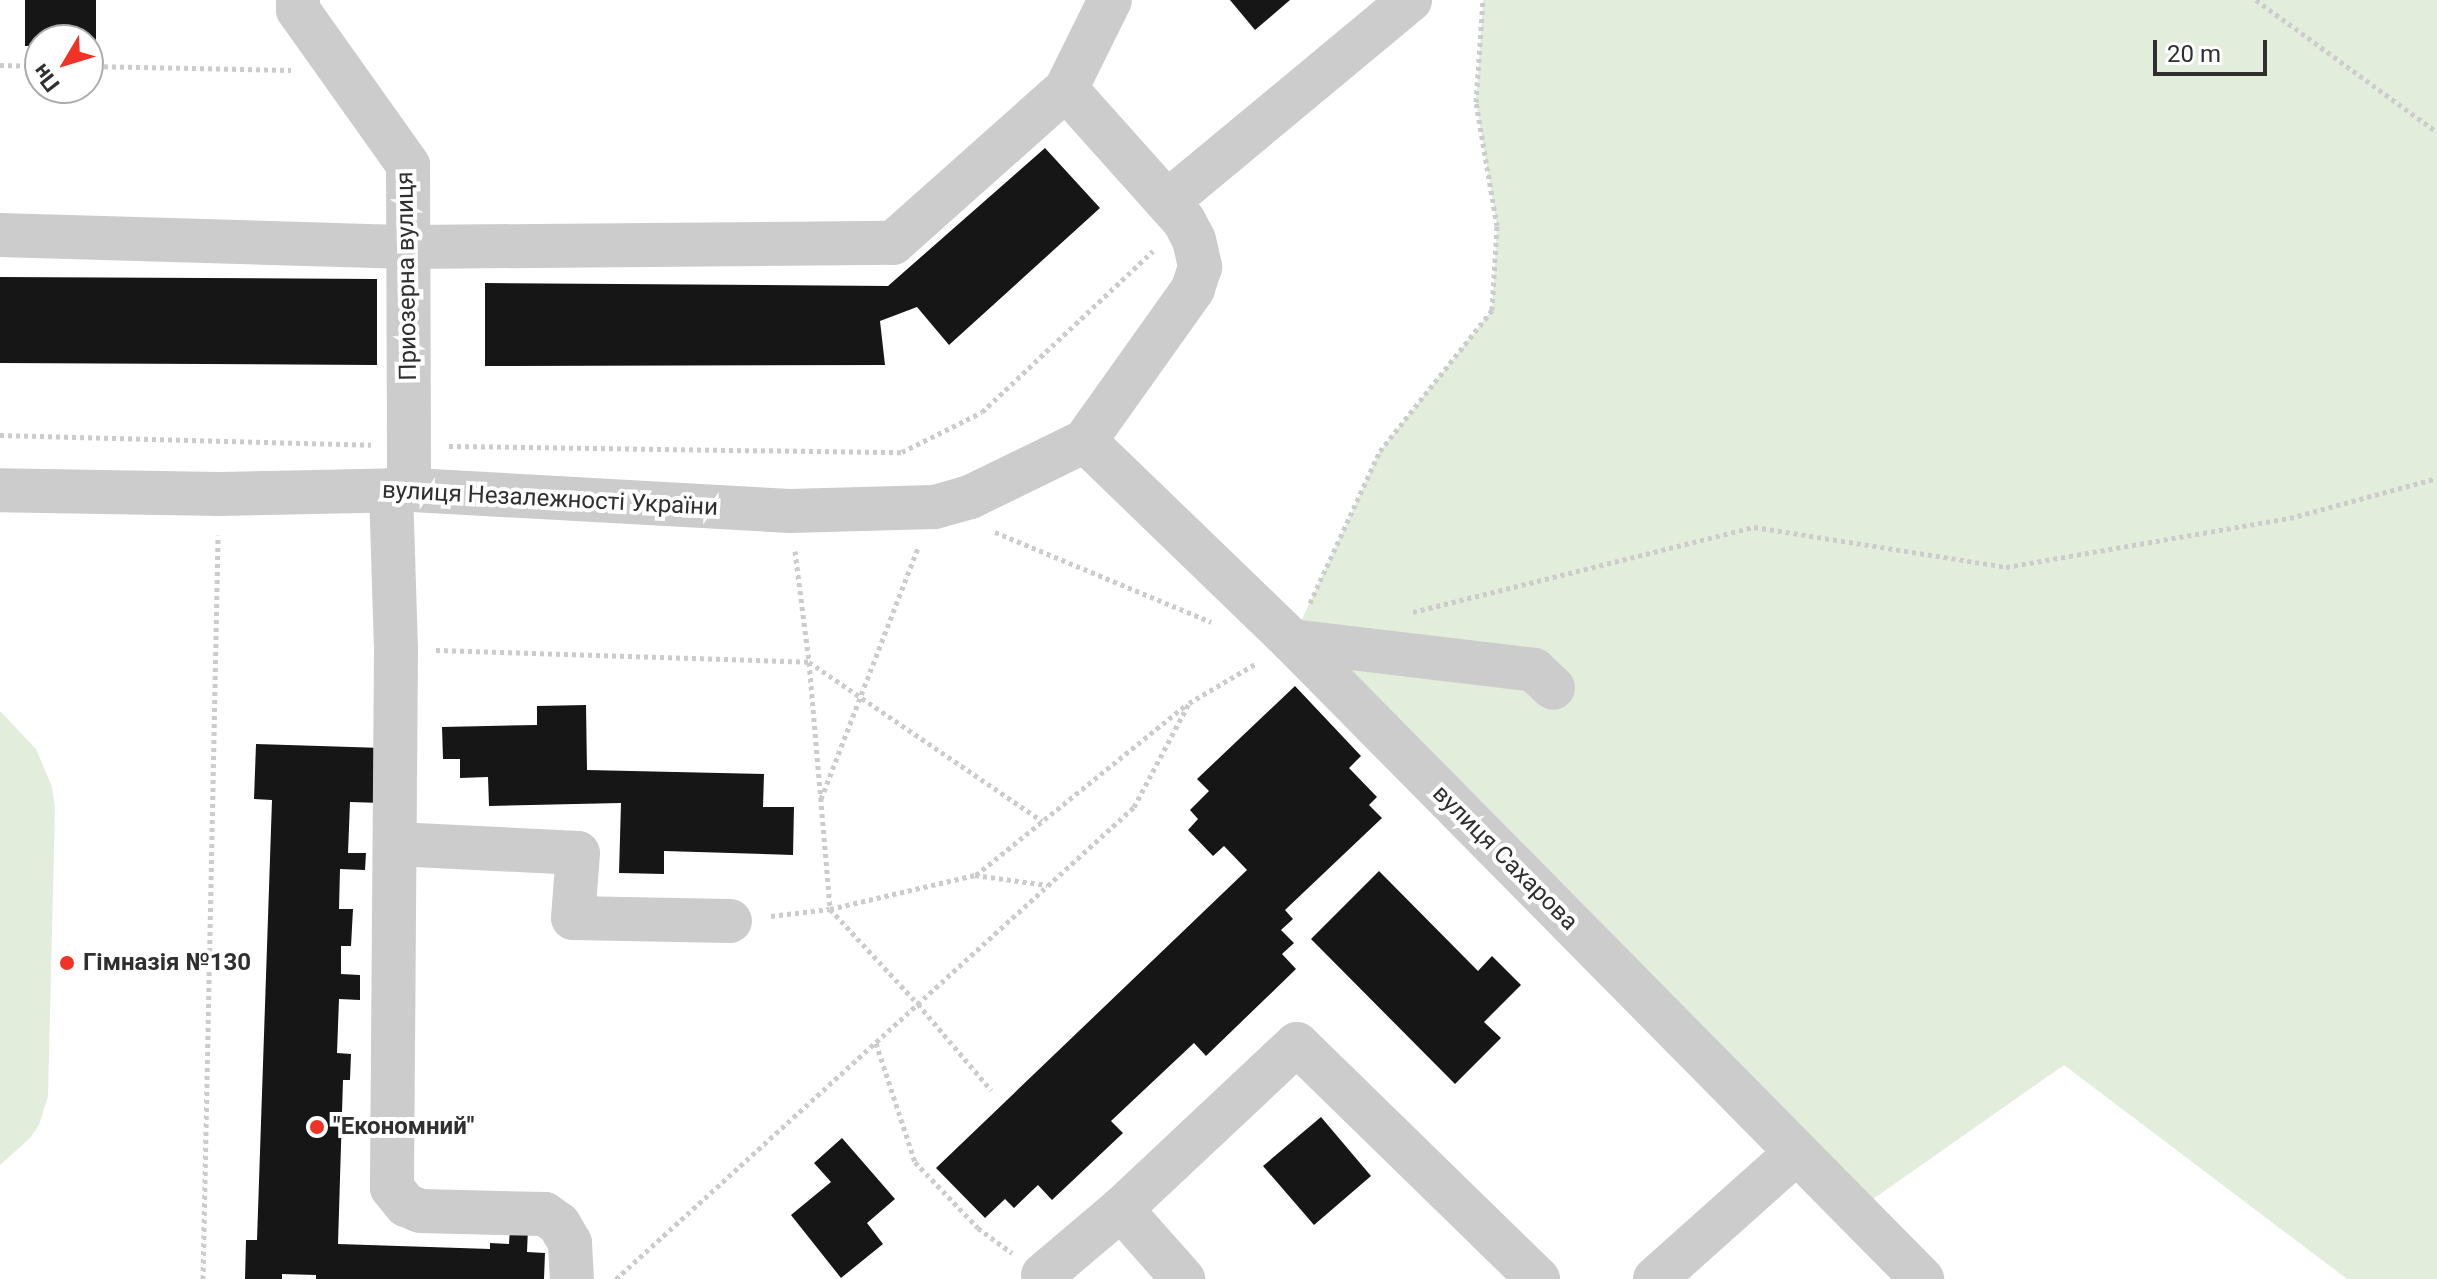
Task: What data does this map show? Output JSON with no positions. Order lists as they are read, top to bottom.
{
  "streets": {
    "street": ["Приозерна вулиця", "вулиця Незалежності України", "вулиця Сахарова"]
  },
  "crossings": [
    ["Приозерна вулиця", "вулиця Незалежності України"],
    ["вулиця Незалежності України", "вулиця Сахарова"]
  ],
  "places": ["Гімназія №130", "\"Економний\""],
  "scale_bar": "20 m",
  "north": "bottom left"
}
